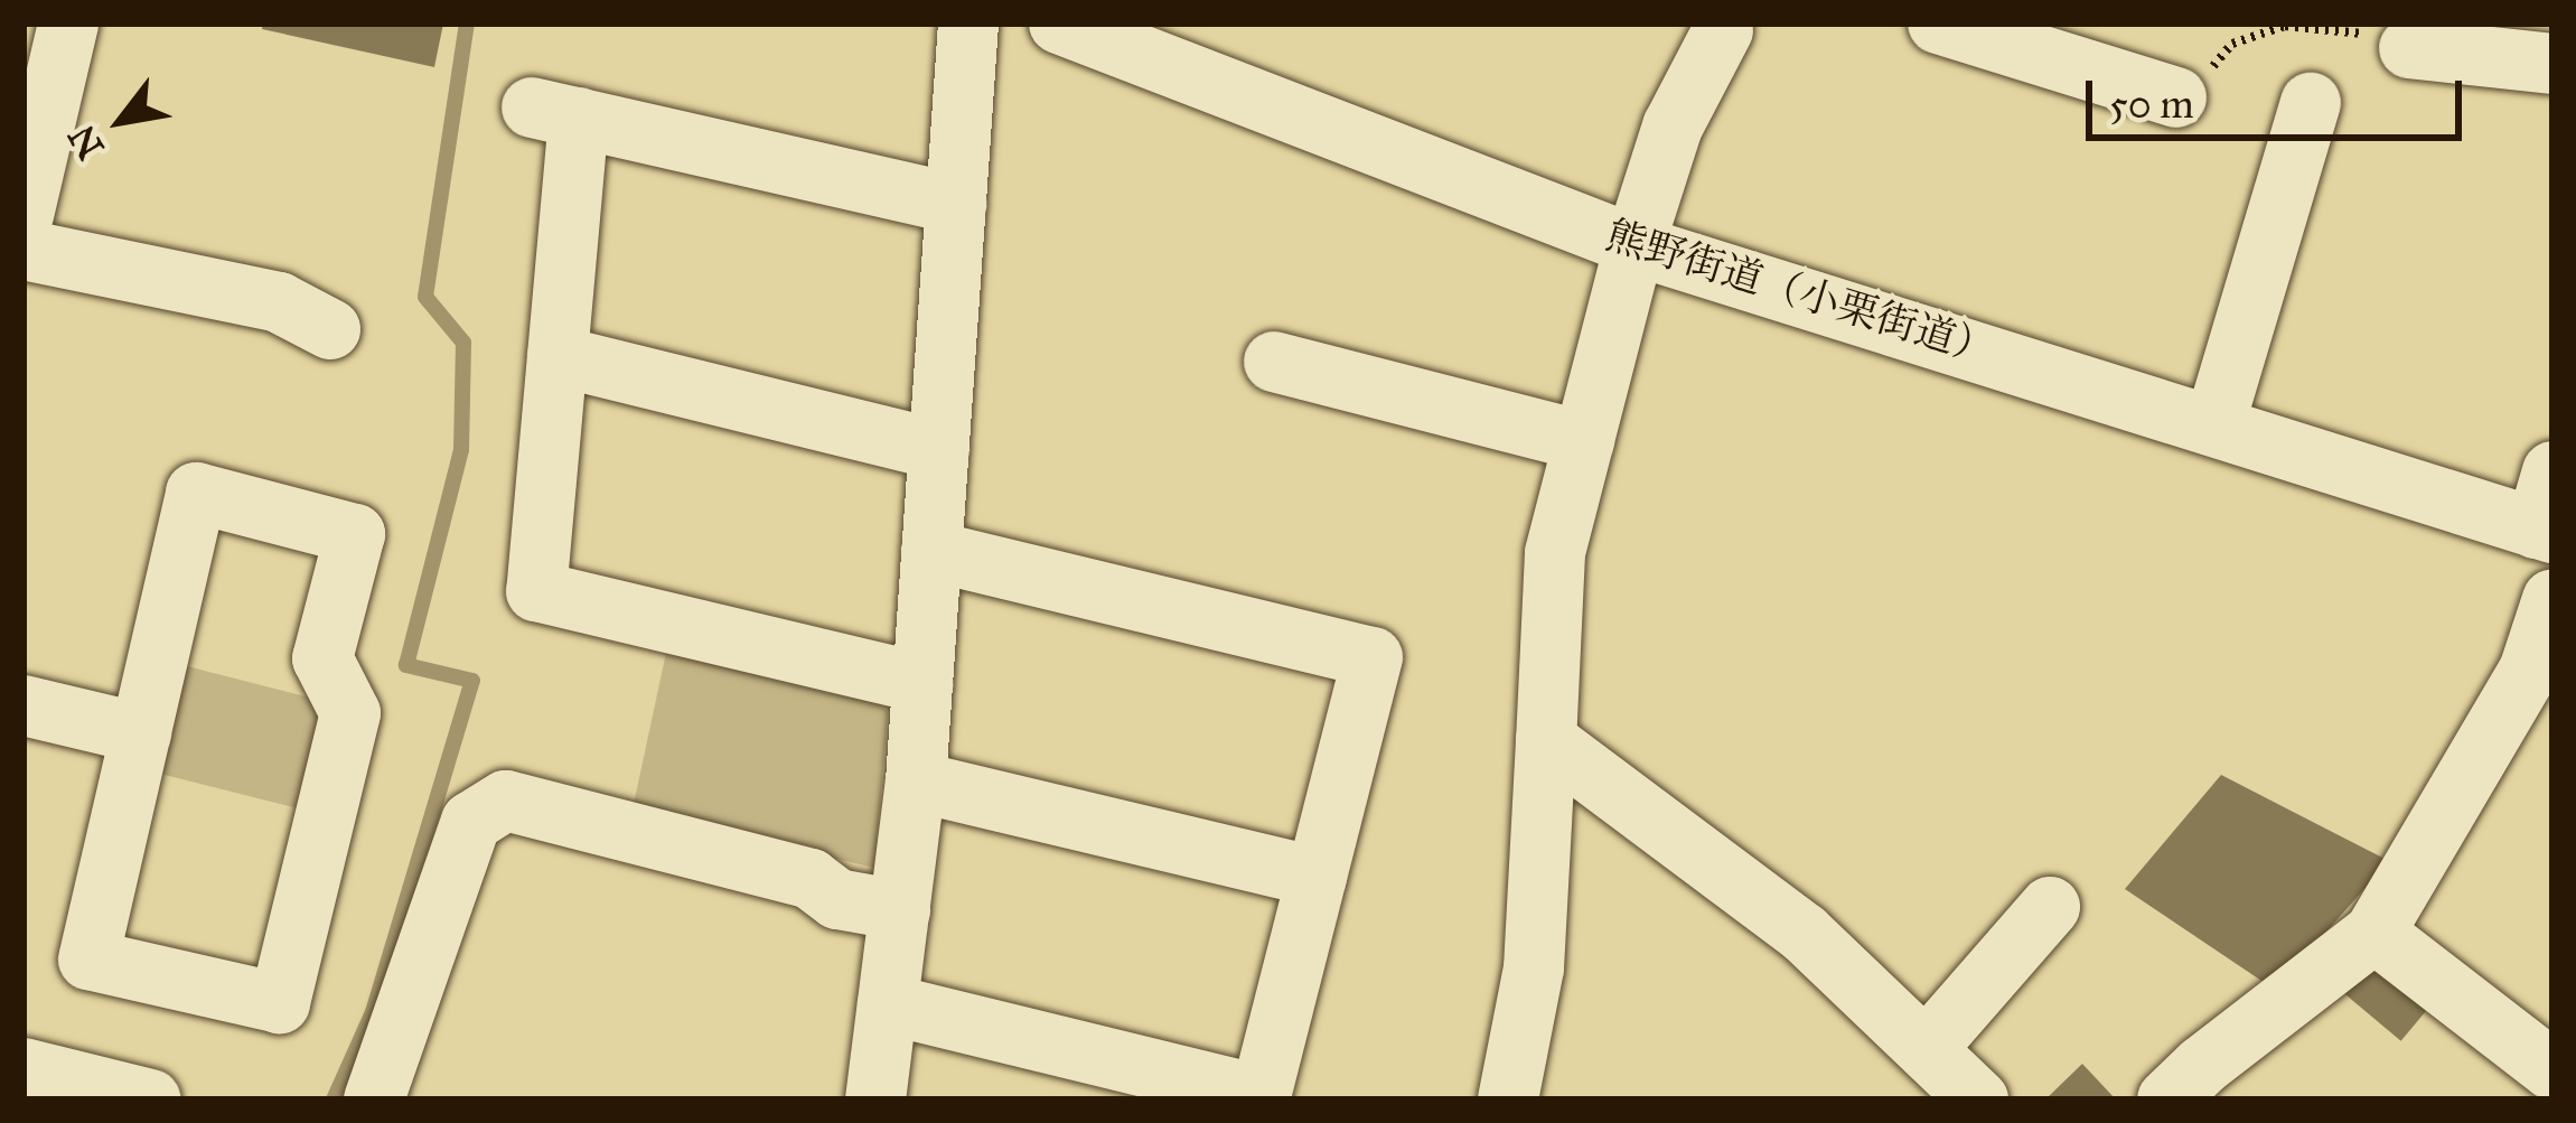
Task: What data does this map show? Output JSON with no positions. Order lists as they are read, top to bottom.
{
  "streets": {
    "street": ["熊野街道（小栗街道）"]
  },
  "scale_bar": "50 m",
  "north": "bottom left"
}
